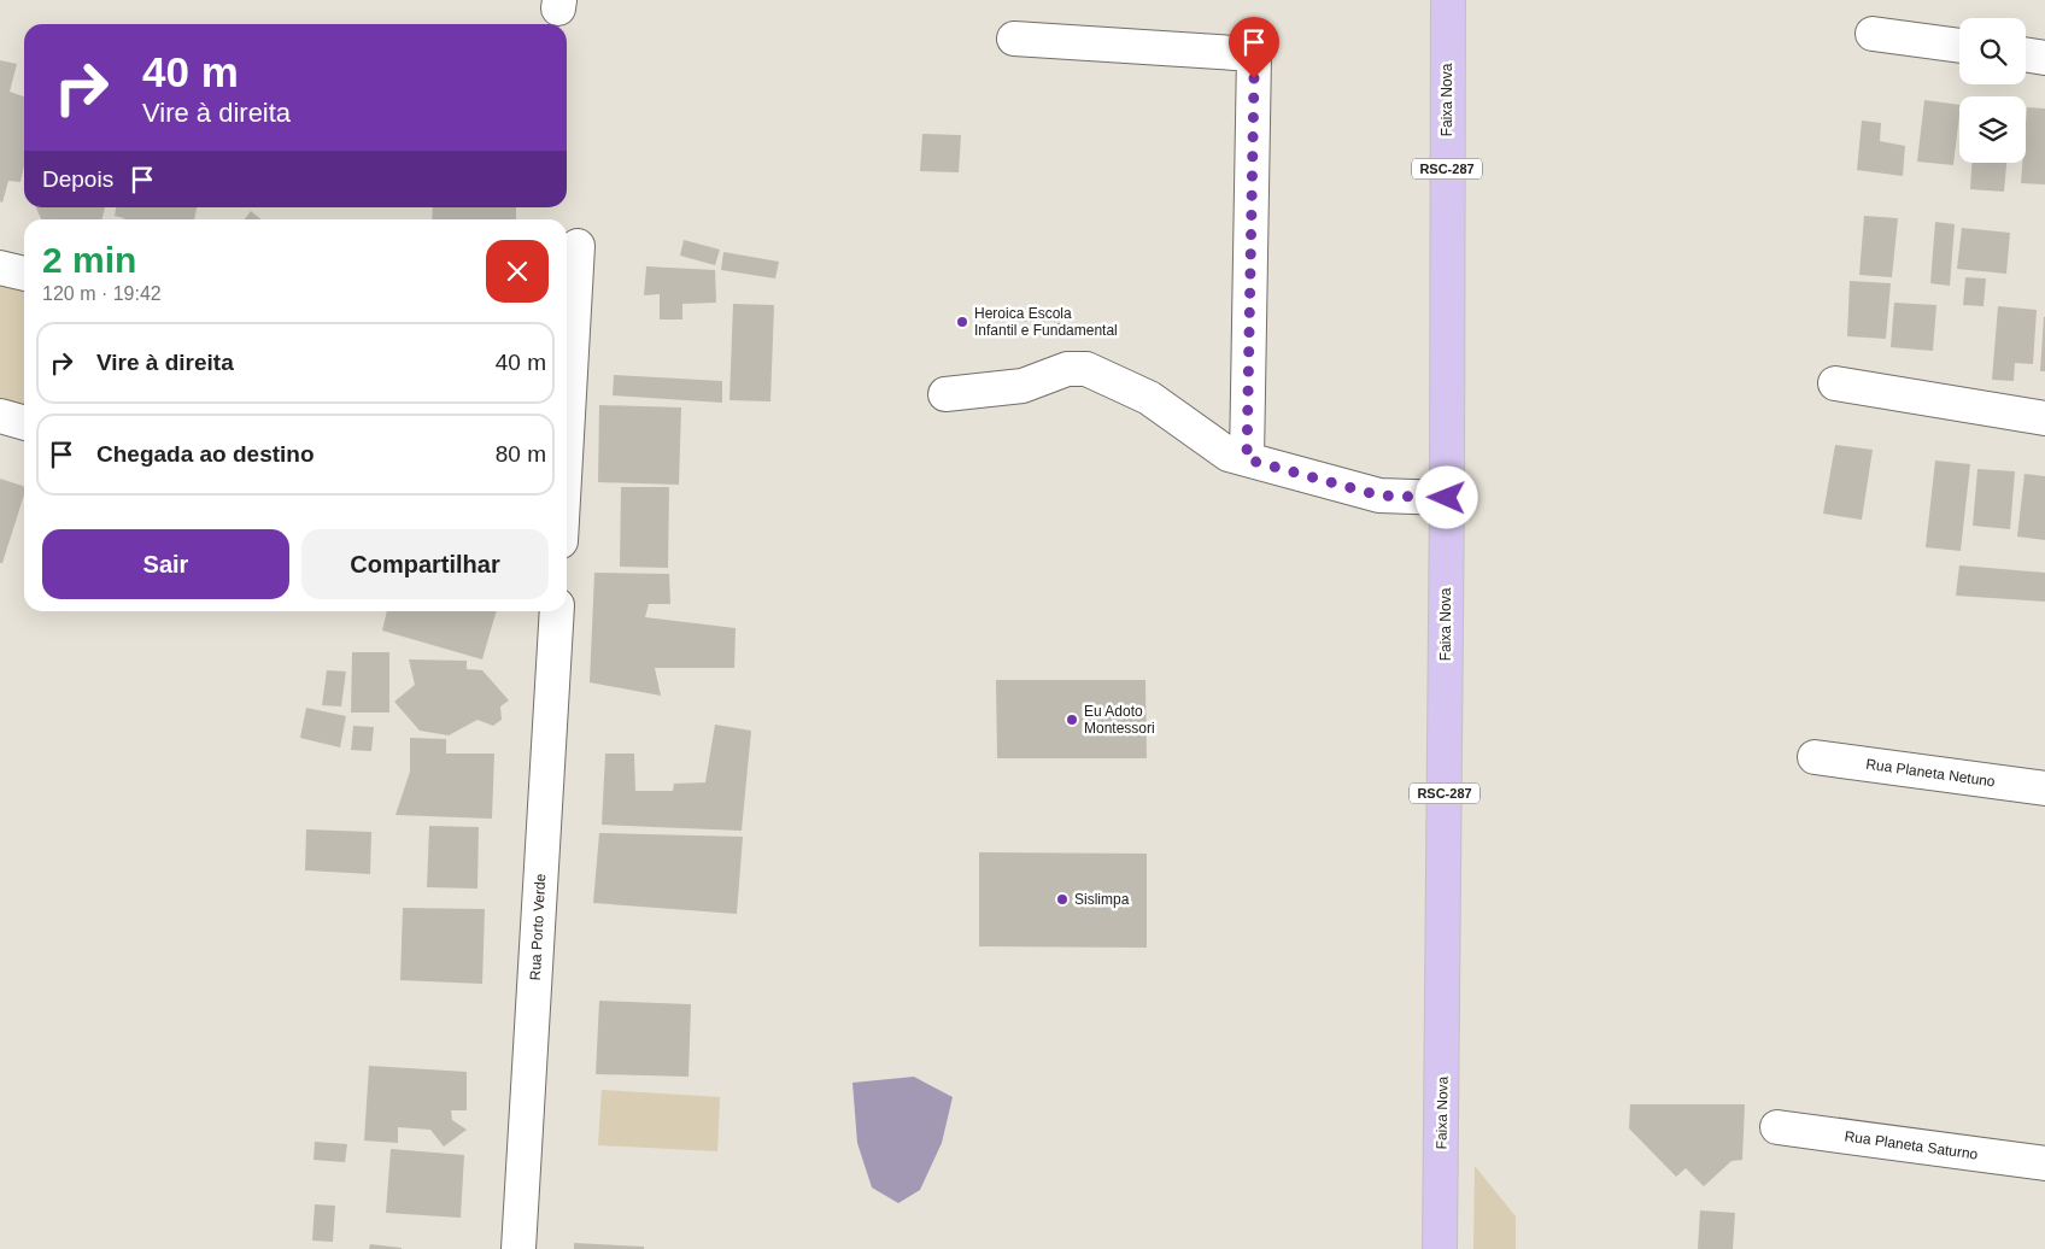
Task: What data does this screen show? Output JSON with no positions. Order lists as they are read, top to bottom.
{
  "streets": {
    "highway": ["Faixa Nova", "RSC-287"],
    "street": ["Rua Planeta Netuno", "Rua Porto Verde", "Rua Planeta Saturno"]
  },
  "places": ["Heroica Escola Infantil e Fundamental", "Eu Adoto Montessori", "Sislimpa"],
  "page": {
    "turn": ["40 m", "Vire à direita"],
    "then": "Depois",
    "heading": ["2 min", "120 m · 19:42"],
    "list": [
      {
        "name": "Vire à direita",
        "value": "40 m"
      },
      {
        "name": "Chegada ao destino",
        "value": "80 m"
      }
    ],
    "buttons": ["Sair", "Compartilhar"]
  }
}
